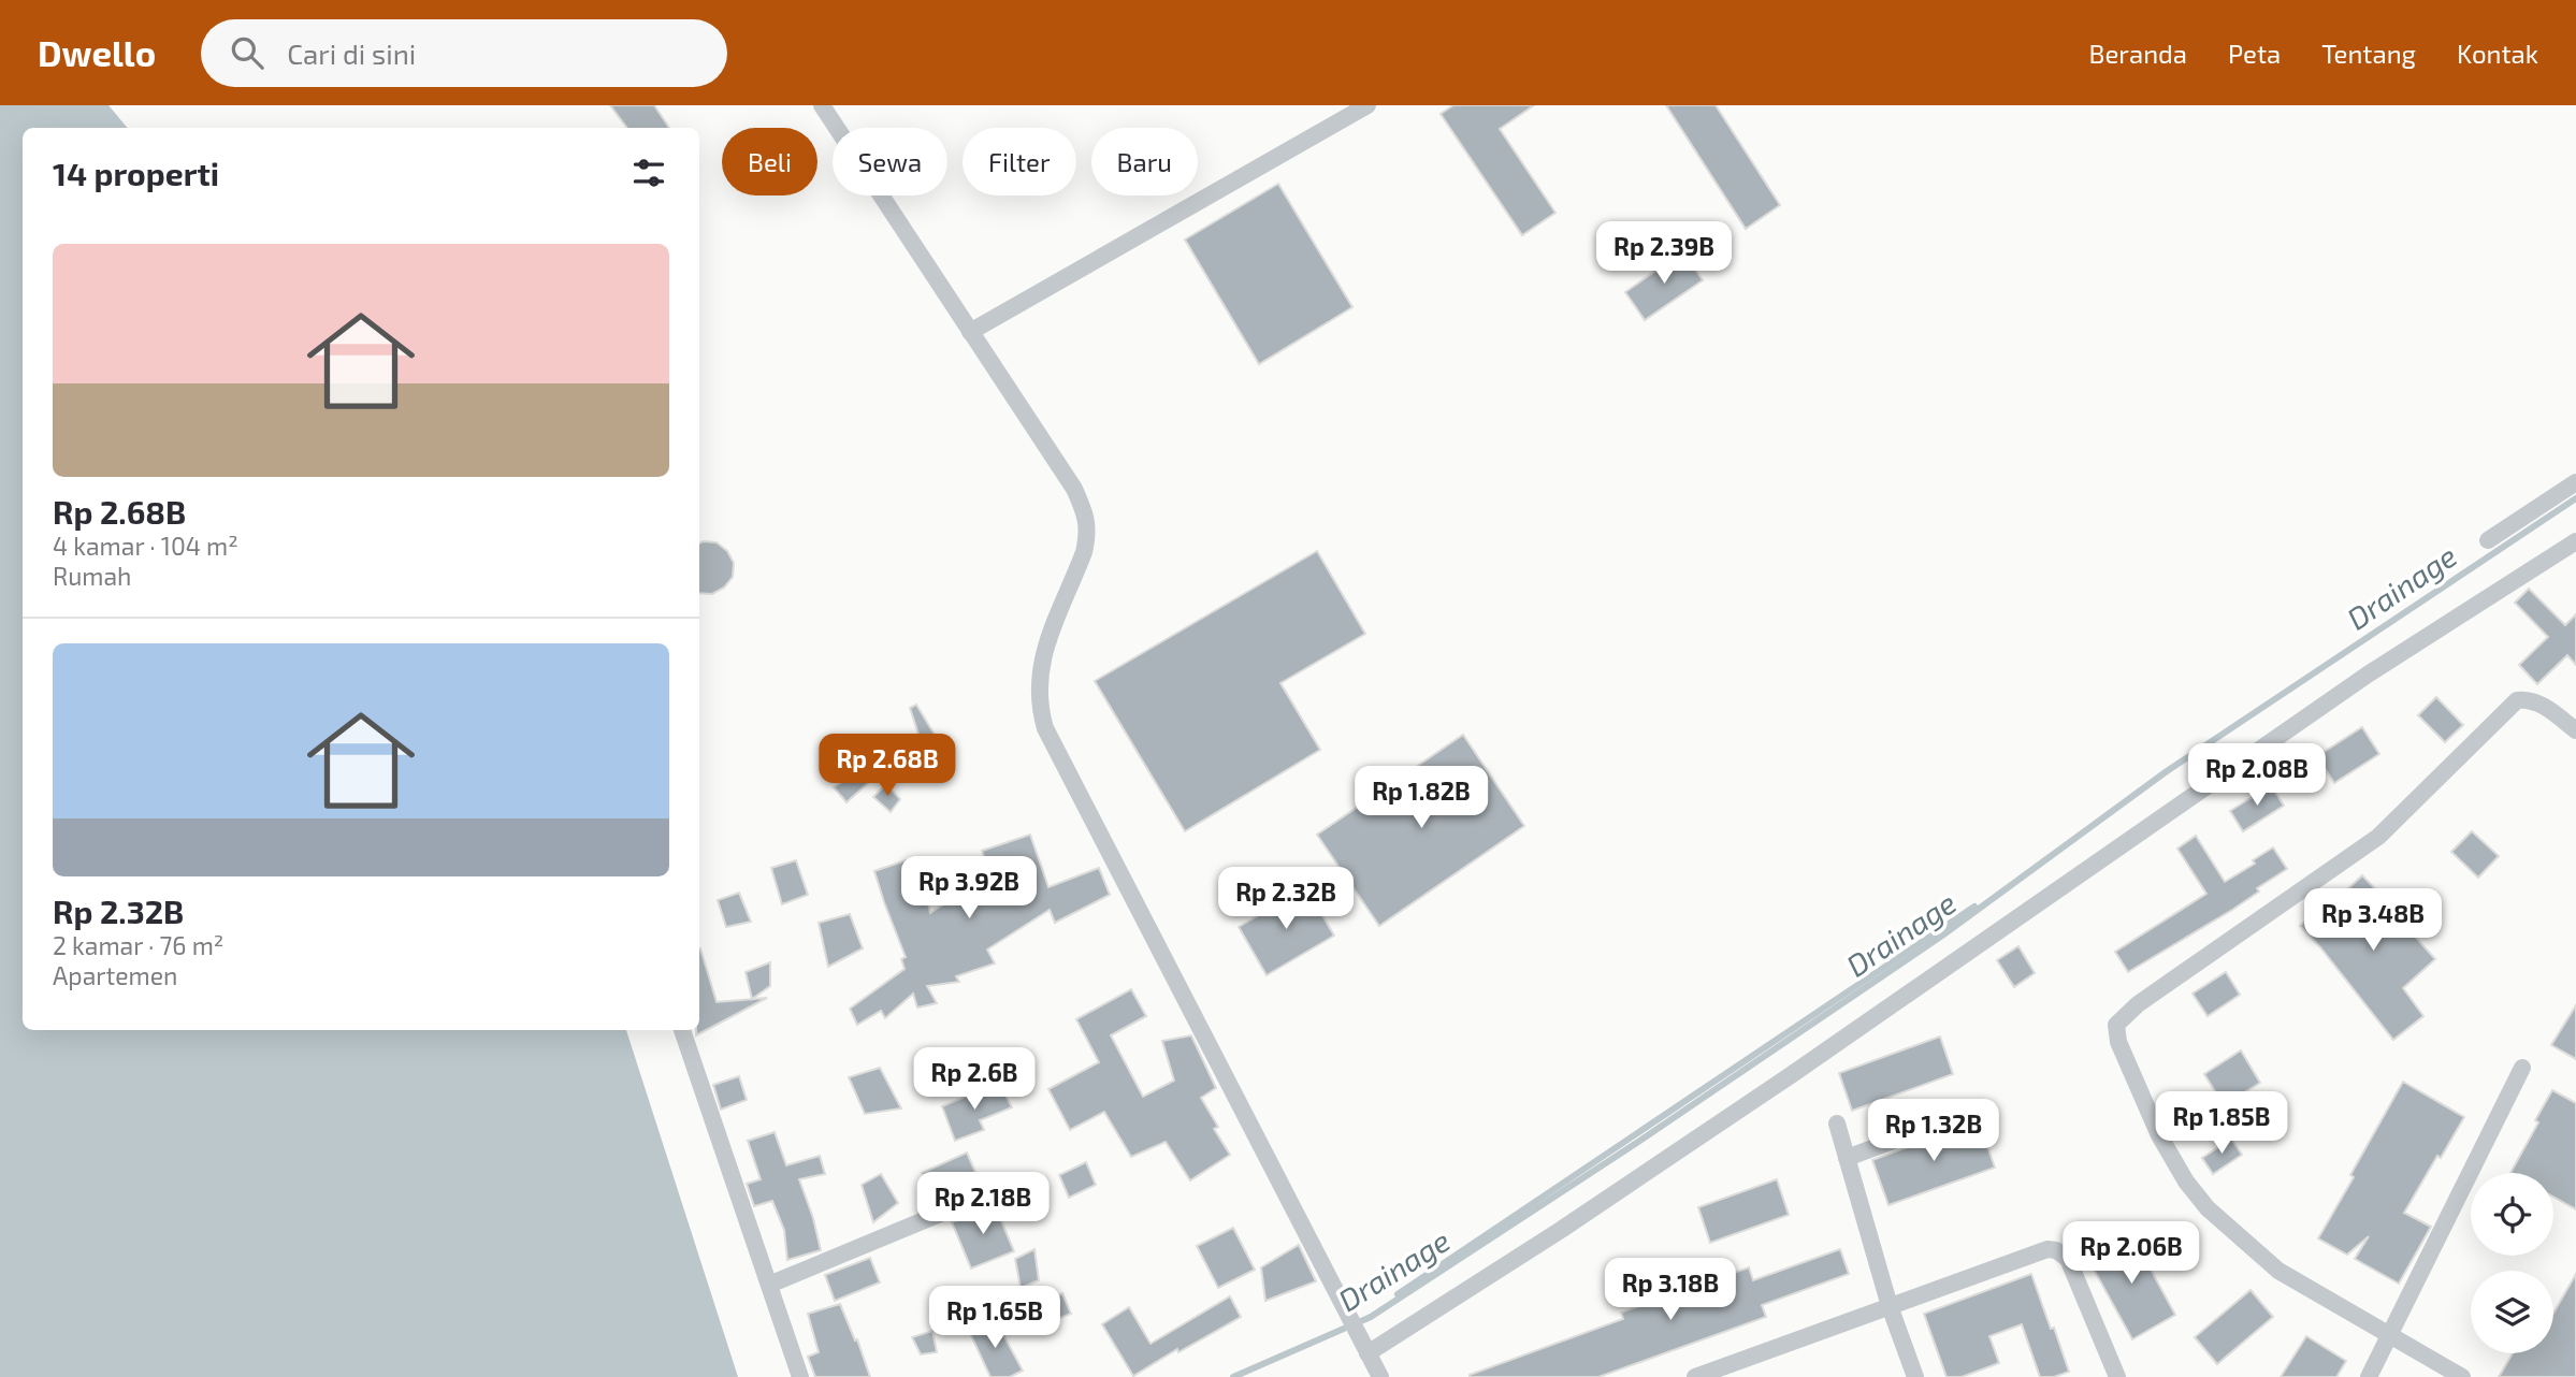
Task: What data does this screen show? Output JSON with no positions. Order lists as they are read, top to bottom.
{
  "water": ["Drainage"],
  "page": {
    "header": "Dwello",
    "search": "Cari di sini",
    "nav": [
      "Beranda",
      "Peta",
      "Tentang",
      "Kontak"
    ],
    "chip": [
      "Beli",
      "Sewa",
      "Filter",
      "Baru"
    ],
    "heading": "14 properti",
    "list": [
      {
        "name": "Rp 2.68B",
        "note": "4 kamar · 104 m² · Rumah"
      },
      {
        "name": "Rp 2.32B",
        "note": "2 kamar · 76 m² · Apartemen"
      }
    ],
    "price": [
      "Rp 2.39B",
      "Rp 2.68B",
      "Rp 2.08B",
      "Rp 1.82B",
      "Rp 3.92B",
      "Rp 2.32B",
      "Rp 3.48B",
      "Rp 2.6B",
      "Rp 1.85B",
      "Rp 1.32B",
      "Rp 2.18B",
      "Rp 2.06B",
      "Rp 3.18B",
      "Rp 1.65B"
    ]
  }
}
